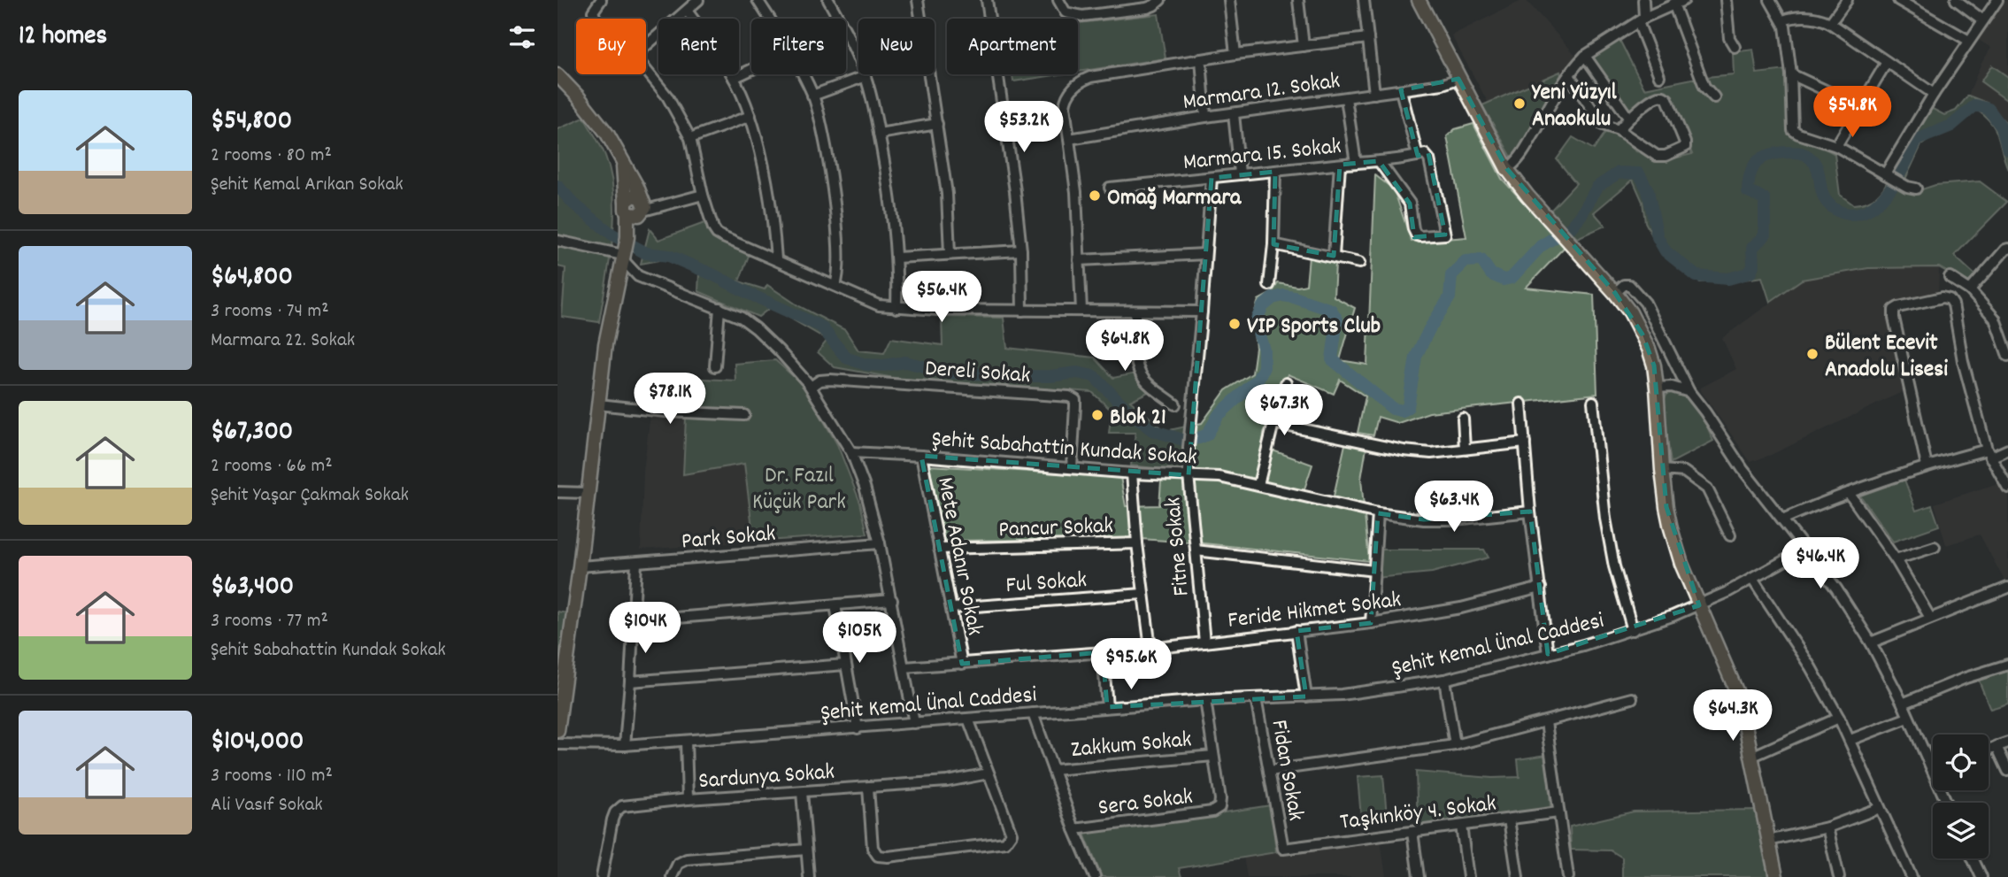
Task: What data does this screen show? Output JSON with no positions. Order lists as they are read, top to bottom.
{
  "streets": {
    "street": [
      "Marmara 12. Sokak",
      "Marmara 15. Sokak",
      "Dereli Sokak",
      "Şehit Sabahattin Kundak Sokak",
      "Pancur Sokak",
      "Park Sokak",
      "Fitne Sokak",
      "Mete Adanır Sokak",
      "Ful Sokak",
      "Feride Hikmet Sokak",
      "Şehit Kemal Ünal Caddesi",
      "Zakkum Sokak",
      "Fidan Sokak",
      "Sardunya Sokak",
      "Sera Sokak",
      "Taşkınköy 4. Sokak"
    ]
  },
  "crossings": [
    ["Marmara 15. Sokak", "Fitne Sokak"],
    ["Dereli Sokak", "Şehit Sabahattin Kundak Sokak"],
    ["Şehit Sabahattin Kundak Sokak", "Fitne Sokak"],
    ["Şehit Sabahattin Kundak Sokak", "Mete Adanır Sokak"],
    ["Pancur Sokak", "Mete Adanır Sokak"],
    ["Fitne Sokak", "Feride Hikmet Sokak"],
    ["Mete Adanır Sokak", "Ful Sokak"],
    ["Mete Adanır Sokak", "Feride Hikmet Sokak"],
    ["Şehit Kemal Ünal Caddesi", "Fidan Sokak"],
    ["Zakkum Sokak", "Sera Sokak"],
    ["Fidan Sokak", "Taşkınköy 4. Sokak"]
  ],
  "parks": ["Dr. Fazıl Küçük Park"],
  "places": [
    "Yeni Yüzyıl Anaokulu",
    "Omağ Marmara",
    "VIP Sports Club",
    "Bülent Ecevit Anadolu Lisesi",
    "Blok 21"
  ],
  "page": {
    "heading": "12 homes",
    "chip": [
      "Buy",
      "Rent",
      "Filters",
      "New",
      "Apartment"
    ],
    "list": [
      {
        "name": "$54,800",
        "note": "2 rooms · 80 m² · Şehit Kemal Arıkan Sokak"
      },
      {
        "name": "$64,800",
        "note": "3 rooms · 74 m² · Marmara 22. Sokak"
      },
      {
        "name": "$67,300",
        "note": "2 rooms · 66 m² · Şehit Yaşar Çakmak Sokak"
      },
      {
        "name": "$63,400",
        "note": "3 rooms · 77 m² · Şehit Sabahattin Kundak Sokak"
      },
      {
        "name": "$104,000",
        "note": "3 rooms · 110 m² · Ali Vasıf Sokak"
      }
    ],
    "price": [
      "$54.8K",
      "$53.2K",
      "$56.4K",
      "$64.8K",
      "$78.1K",
      "$67.3K",
      "$63.4K",
      "$46.4K",
      "$104K",
      "$105K",
      "$95.6K",
      "$64.3K"
    ]
  }
}
